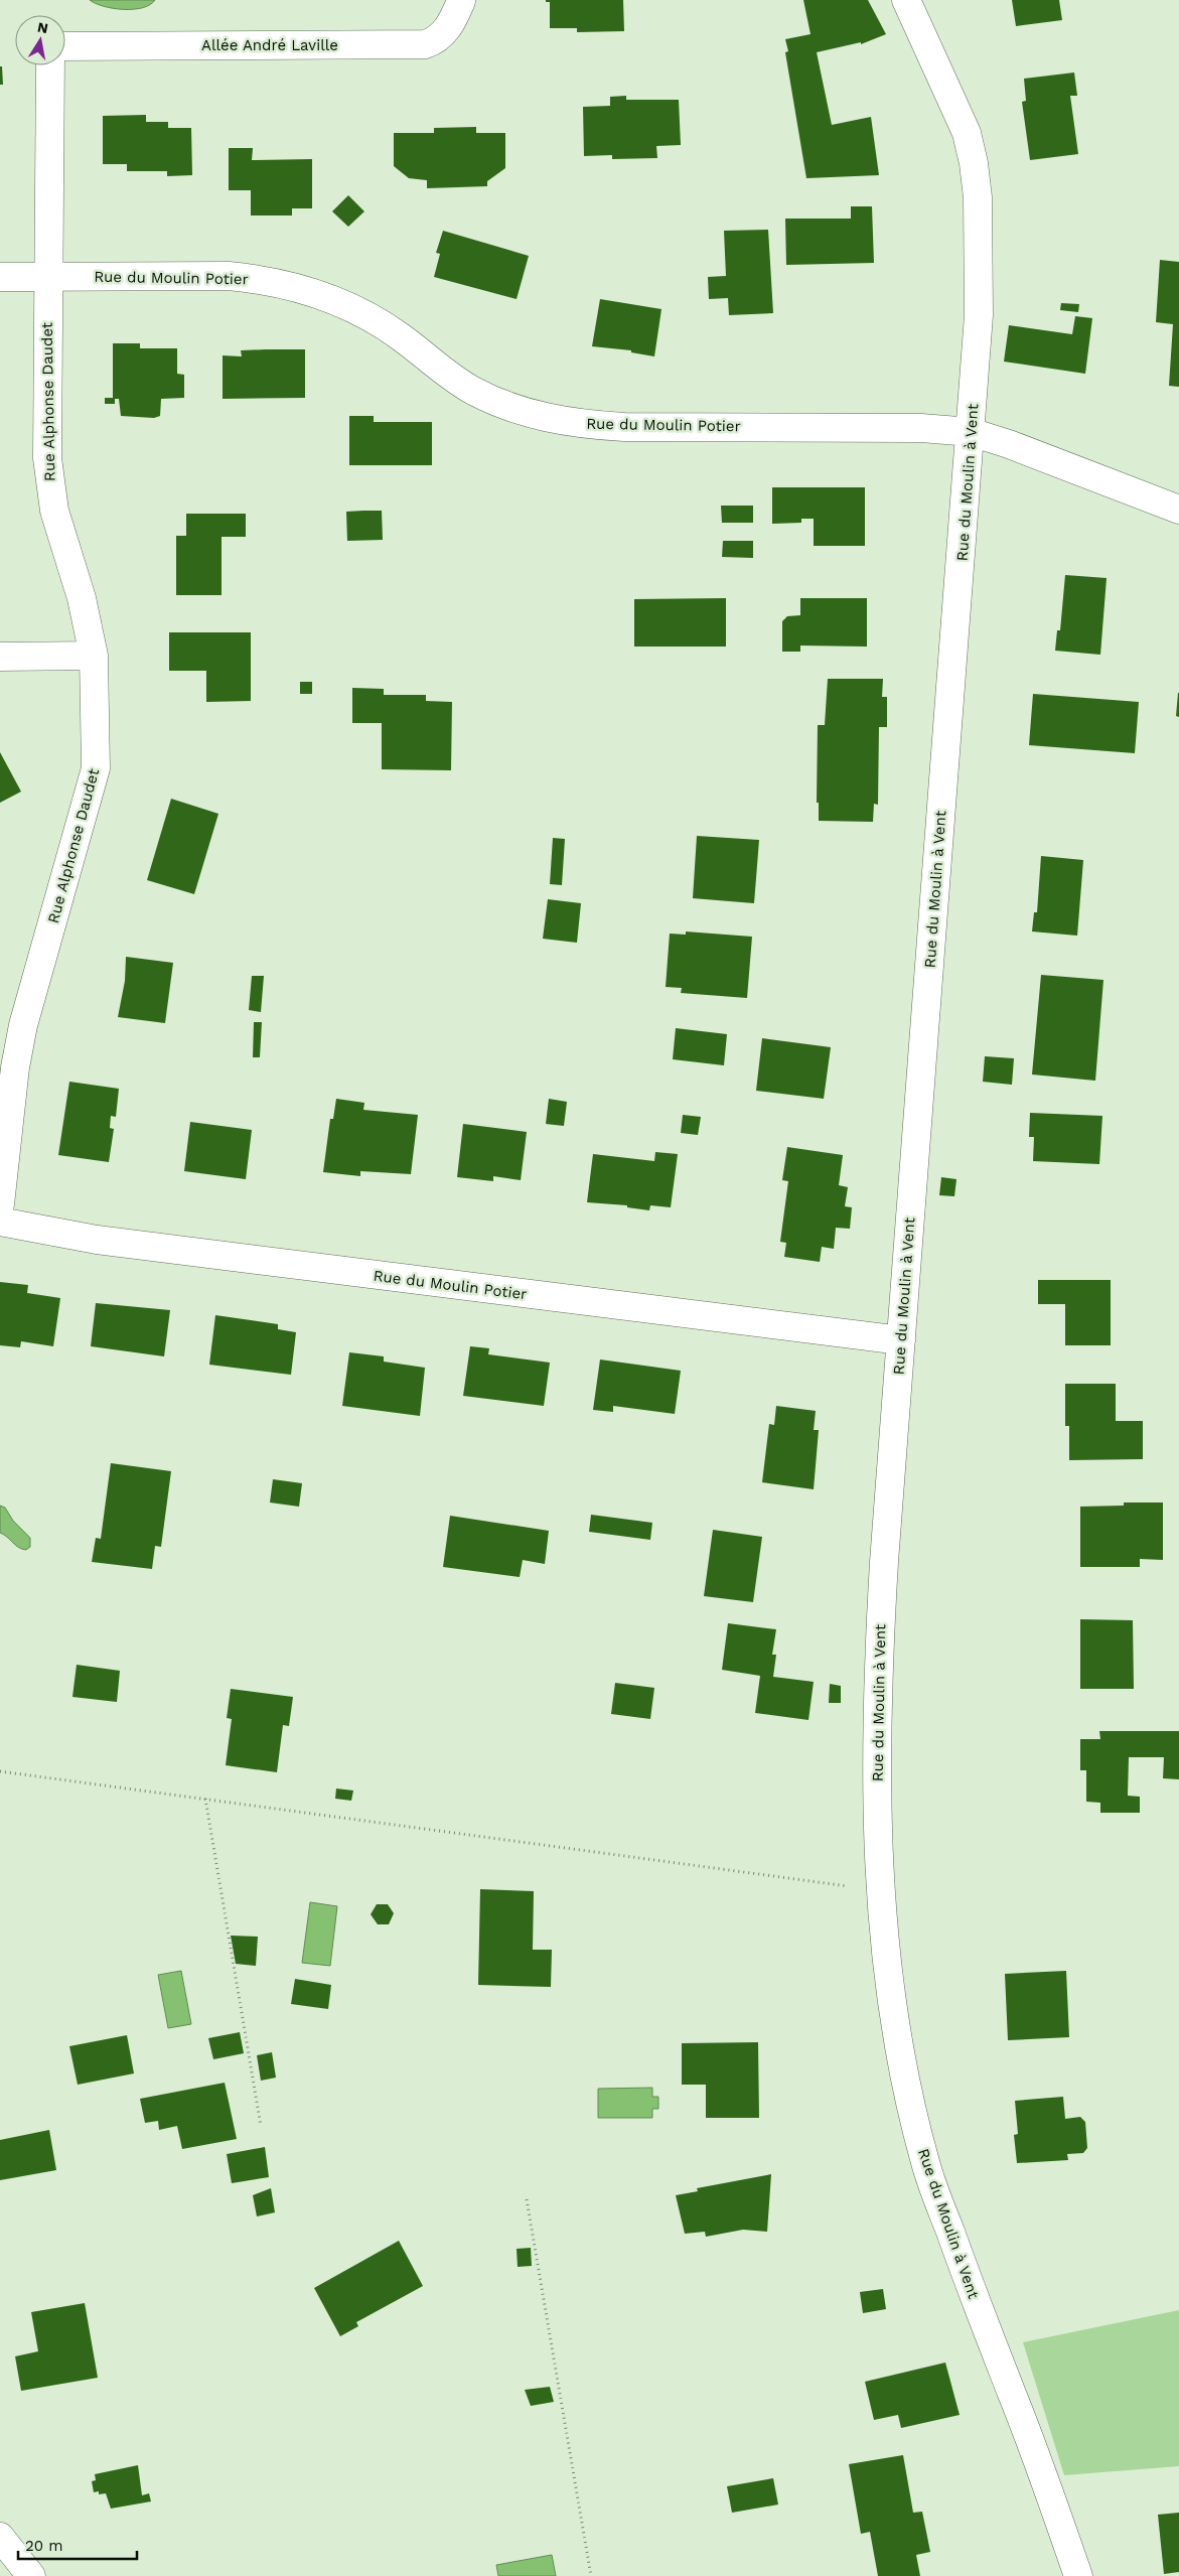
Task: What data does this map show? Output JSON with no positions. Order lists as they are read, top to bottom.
{
  "streets": {
    "street": [
      "Allée André Laville",
      "Rue du Moulin Potier",
      "Rue Alphonse Daudet",
      "Rue du Moulin à Vent"
    ]
  },
  "crossings": [
    ["Rue du Moulin Potier", "Rue Alphonse Daudet"],
    ["Rue du Moulin Potier", "Rue du Moulin à Vent"]
  ],
  "scale_bar": "20 m",
  "north": "top"
}
